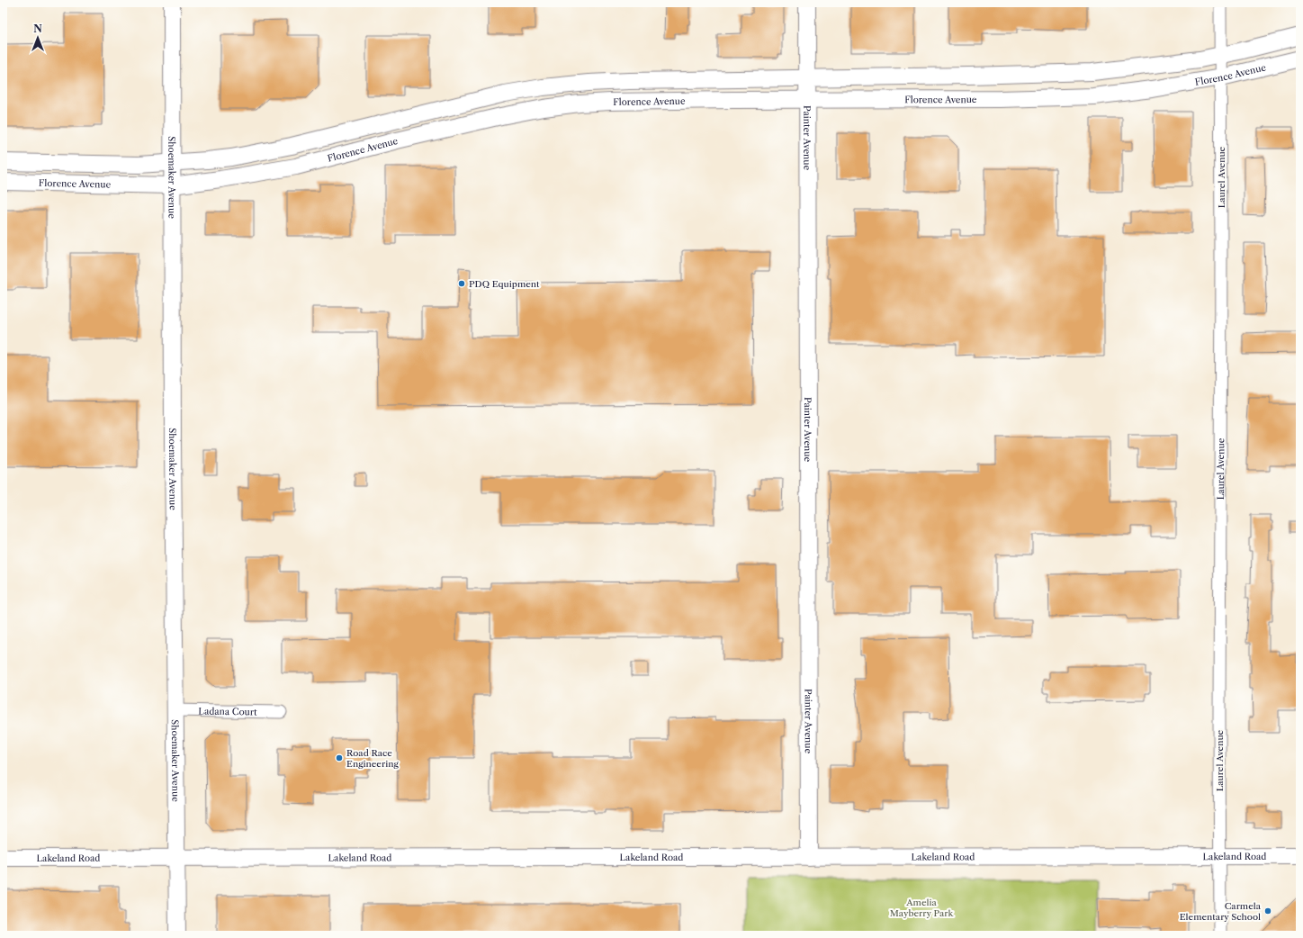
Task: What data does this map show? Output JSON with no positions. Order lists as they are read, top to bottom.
{
  "streets": {
    "main road": [
      "Florence Avenue",
      "Painter Avenue",
      "Shoemaker Avenue",
      "Lakeland Road"
    ],
    "street": ["Laurel Avenue", "Ladana Court"]
  },
  "crossings": [
    ["Florence Avenue", "Painter Avenue"],
    ["Florence Avenue", "Shoemaker Avenue"],
    ["Florence Avenue", "Laurel Avenue"],
    ["Painter Avenue", "Lakeland Road"],
    ["Shoemaker Avenue", "Ladana Court"],
    ["Shoemaker Avenue", "Lakeland Road"],
    ["Laurel Avenue", "Lakeland Road"]
  ],
  "parks": ["Amelia Mayberry Park"],
  "places": ["PDQ Equipment", "Road Race Engineering", "Carmela Elementary School"],
  "north": "top"
}
